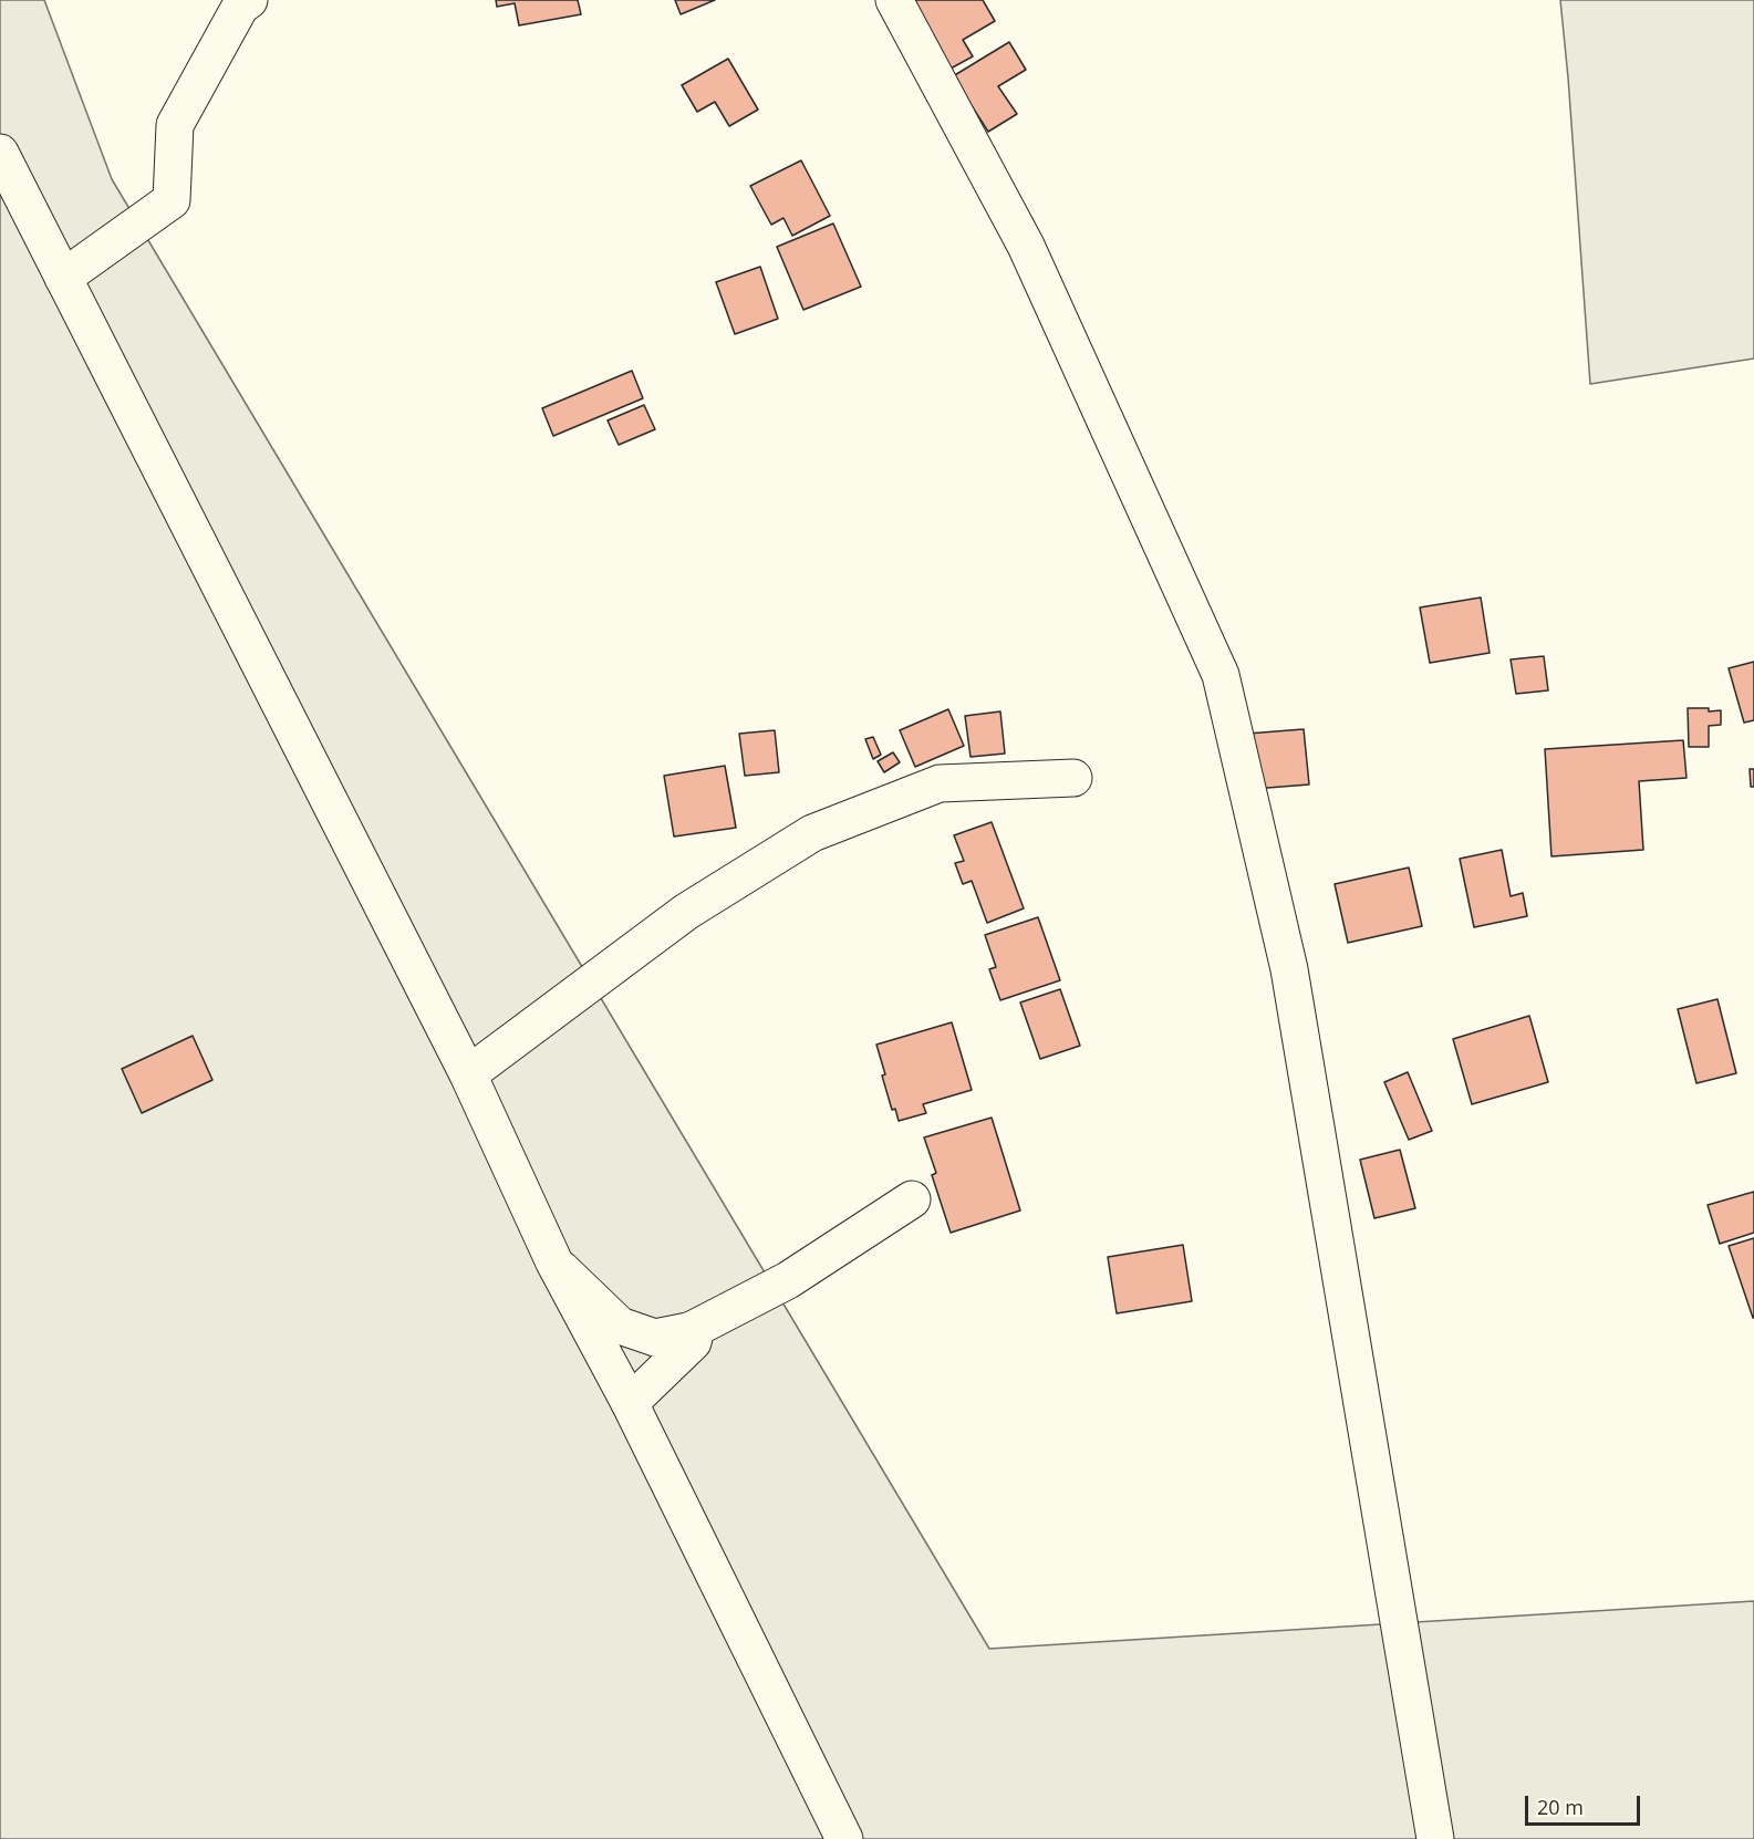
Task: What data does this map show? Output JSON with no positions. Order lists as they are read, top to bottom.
{
  "scale_bar": "20 m"
}
